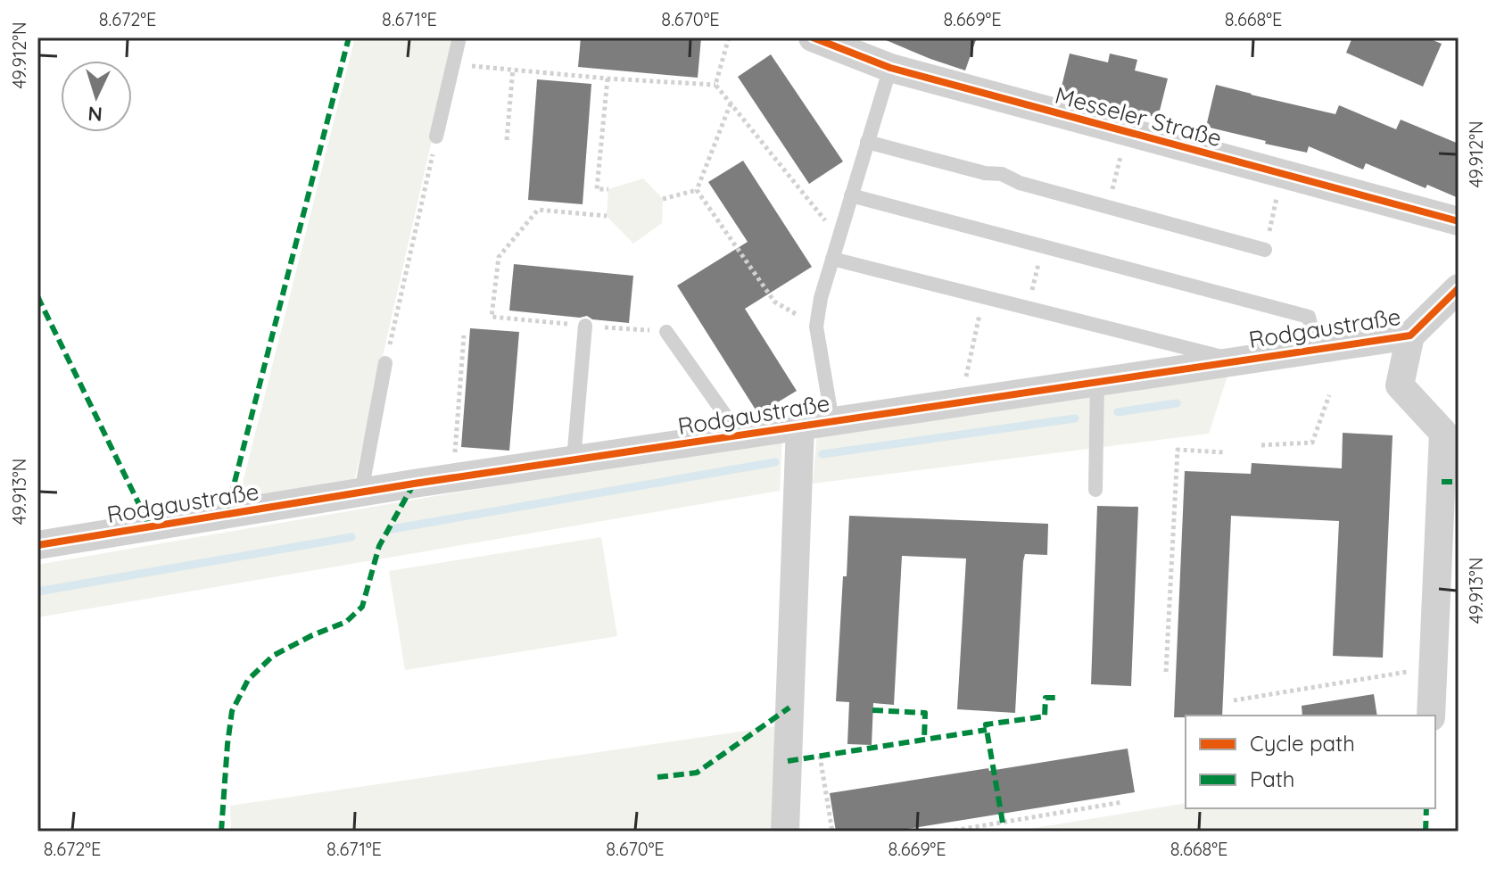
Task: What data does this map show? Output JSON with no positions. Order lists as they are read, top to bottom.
{
  "streets": {
    "street": ["Messeler Straße", "Rodgaustraße"]
  },
  "legend": ["Cycle path", "Path"],
  "north": "bottom",
  "coordinates": [
    "8.672°E",
    "8.671°E",
    "8.670°E",
    "8.669°E",
    "8.668°E",
    "49.912°N",
    "49.913°N"
  ]
}
